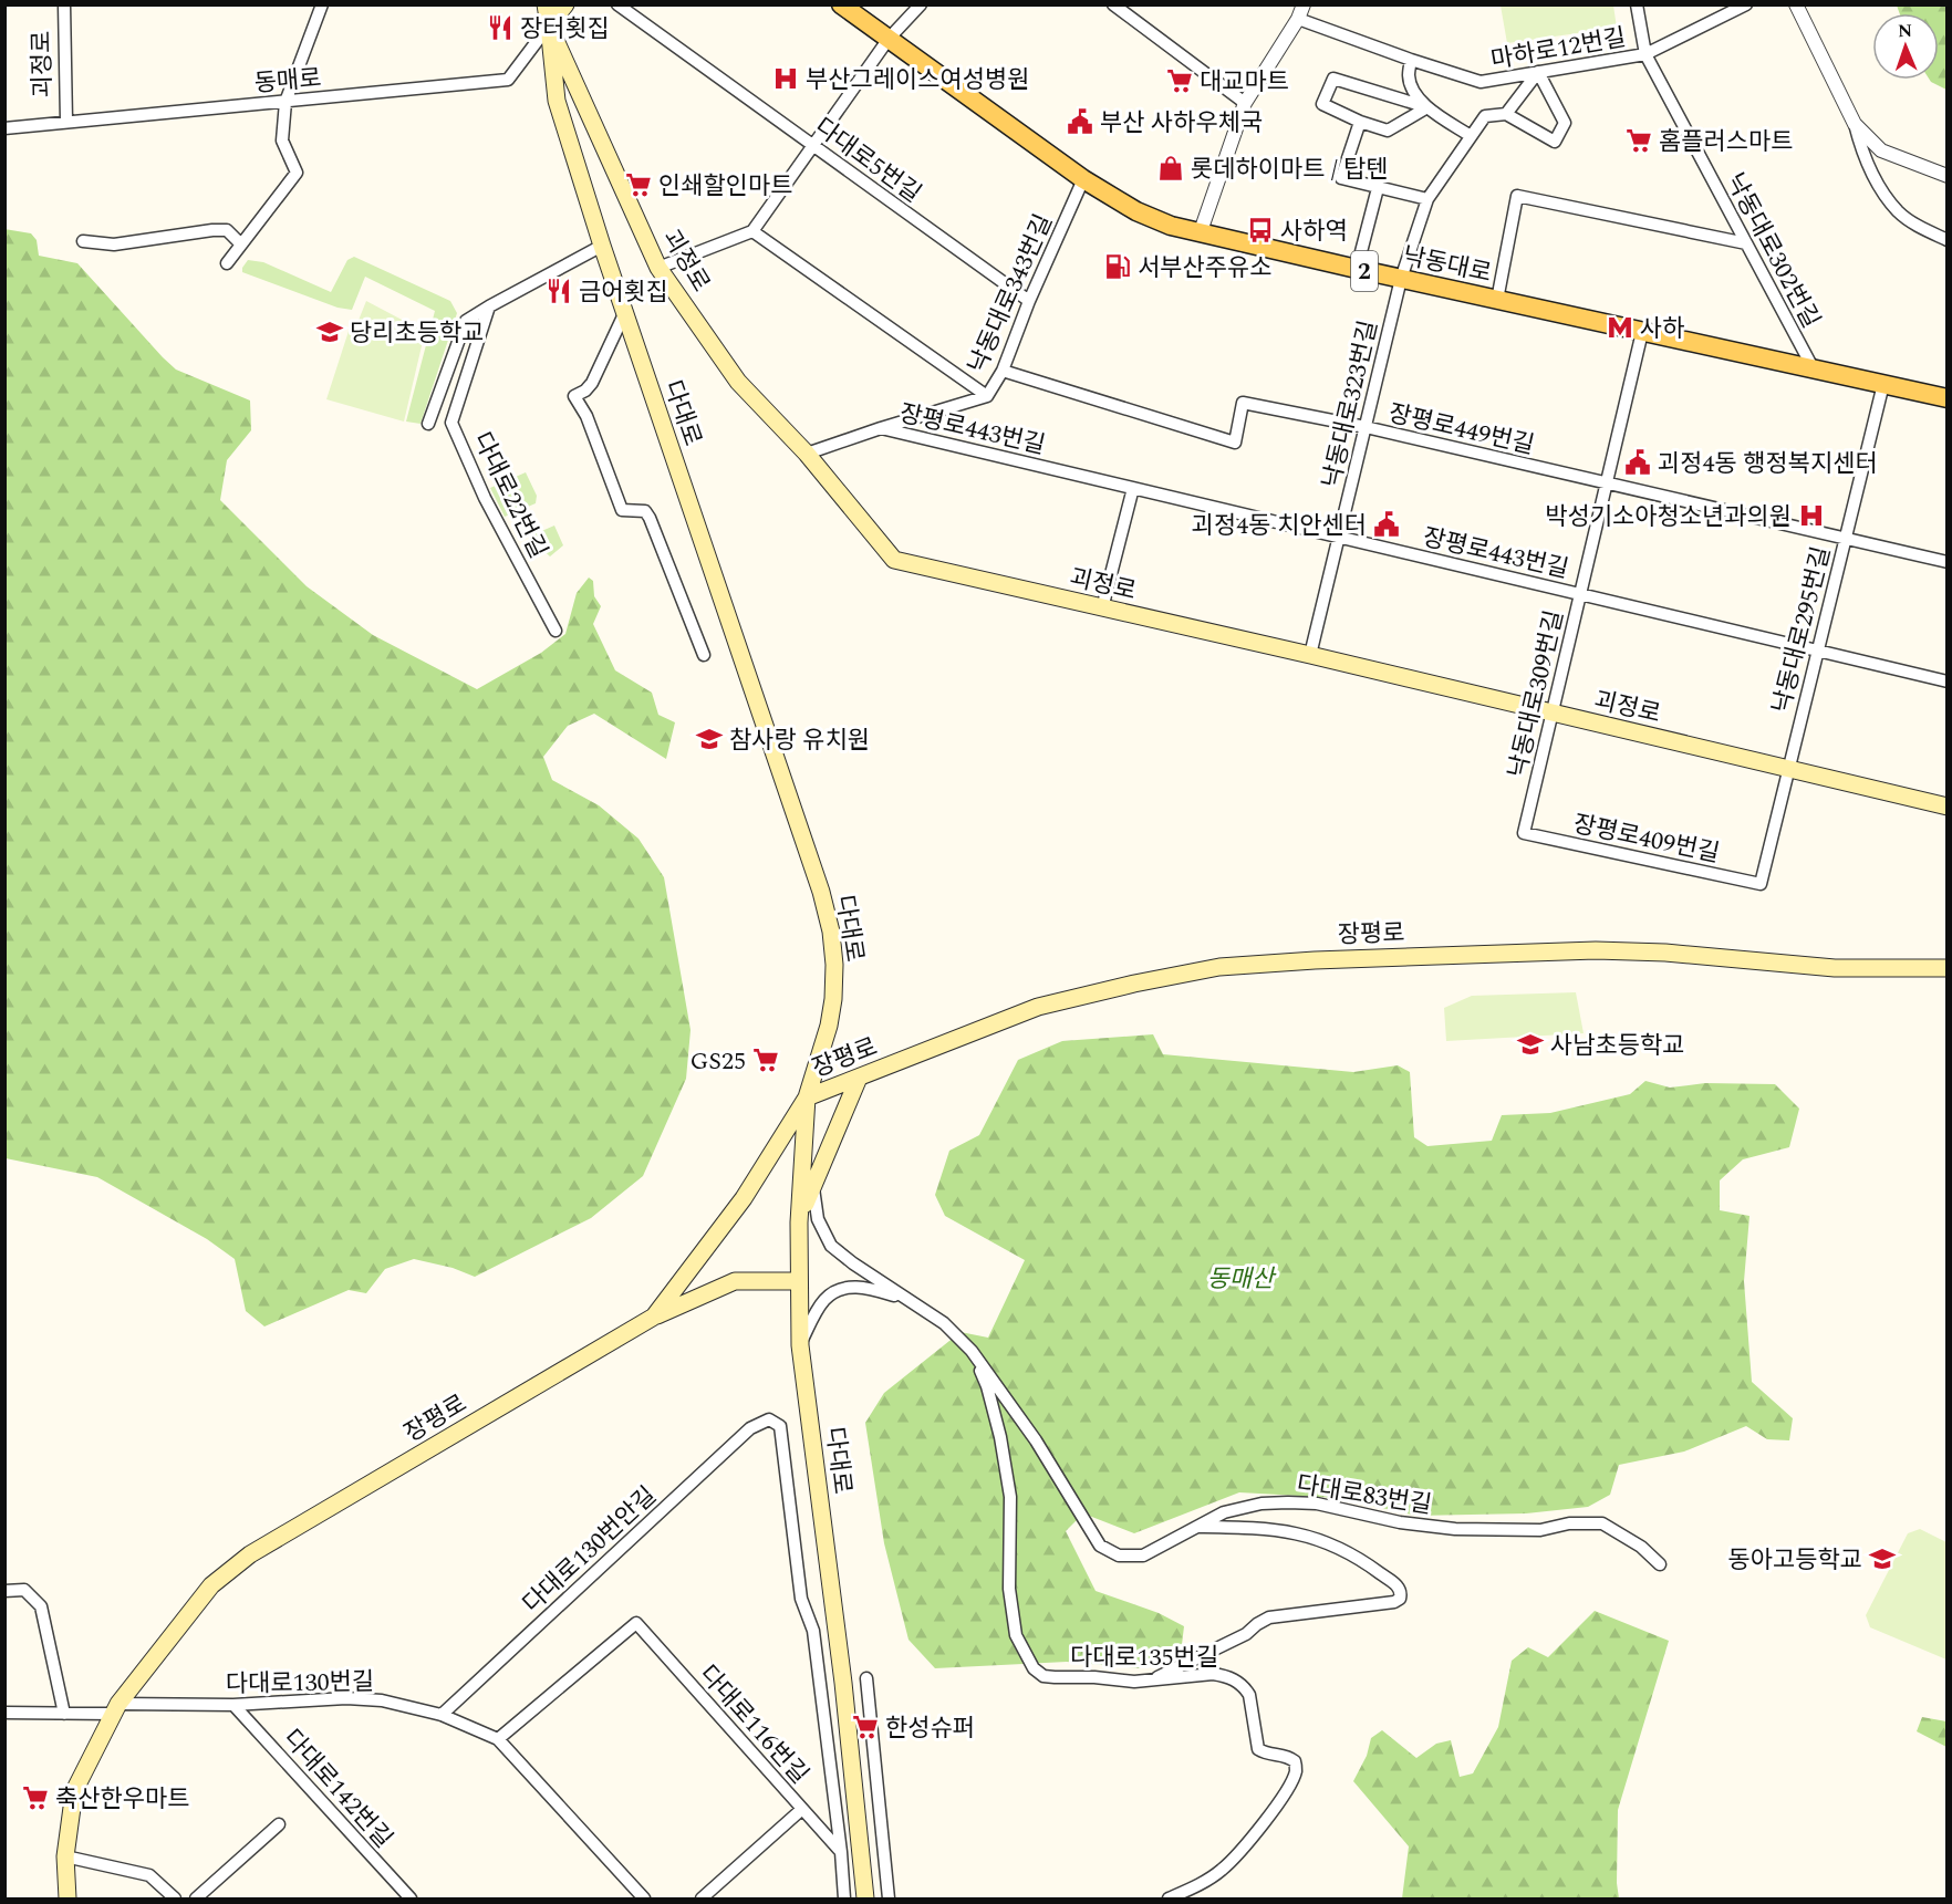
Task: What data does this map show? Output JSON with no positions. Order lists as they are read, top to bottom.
{
  "streets": {
    "main road": [
      "괴정로",
      "낙동대로",
      "2",
      "다대로",
      "장평로"
    ],
    "street": [
      "마하로12번길",
      "동매로",
      "다대로5번길",
      "낙동대로302번길",
      "낙동대로343번길",
      "낙동대로323번길",
      "장평로443번길",
      "장평로449번길",
      "다대로22번길",
      "낙동대로295번길",
      "낙동대로309번길",
      "장평로409번길",
      "다대로83번길",
      "다대로130번안길",
      "다대로135번길",
      "다대로130번길",
      "다대로116번길",
      "다대로142번길"
    ]
  },
  "crossings": [
    ["마하로12번길", "낙동대로302번길"],
    ["괴정로", "동매로"],
    ["괴정로", "낙동대로343번길"],
    ["괴정로", "낙동대로323번길"],
    ["괴정로", "다대로"],
    ["괴정로", "낙동대로295번길"],
    ["괴정로", "낙동대로309번길"],
    ["동매로", "다대로"],
    ["다대로5번길", "낙동대로343번길"],
    ["낙동대로302번길", "낙동대로"],
    ["낙동대로", "낙동대로343번길"],
    ["낙동대로", "낙동대로323번길"],
    ["낙동대로", "낙동대로295번길"],
    ["낙동대로", "낙동대로309번길"],
    ["낙동대로343번길", "장평로443번길"],
    ["낙동대로343번길", "장평로449번길"],
    ["낙동대로323번길", "장평로443번길"],
    ["낙동대로323번길", "장평로449번길"],
    ["다대로", "장평로"],
    ["장평로443번길", "낙동대로295번길"],
    ["장평로443번길", "낙동대로309번길"],
    ["장평로449번길", "낙동대로295번길"],
    ["장평로449번길", "낙동대로309번길"],
    ["낙동대로295번길", "장평로409번길"],
    ["낙동대로309번길", "장평로409번길"],
    ["장평로", "다대로130번길"],
    ["다대로83번길", "다대로135번길"],
    ["다대로130번안길", "다대로130번길"],
    ["다대로130번안길", "다대로116번길"],
    ["다대로130번길", "다대로116번길"],
    ["다대로130번길", "다대로142번길"]
  ],
  "parks": ["동매산"],
  "places": {
    "restaurant": ["장터횟집", "금어횟집"],
    "hospital": ["부산그레이스여성병원", "박성기소아청소년과의원"],
    "supermarket": [
      "대교마트",
      "홈플러스마트",
      "인쇄할인마트",
      "GS25",
      "한성슈퍼",
      "축산한우마트"
    ],
    "public building": ["부산 사하우체국", "괴정4동 행정복지센터", "괴정4동 치안센터"],
    "shop": ["롯데하이마트 / 탑텐"],
    "bus stop": ["사하역"],
    "fuel station": ["서부산주유소"],
    "metro station": ["사하"],
    "school or university": [
      "당리초등학교",
      "참사랑 유치원",
      "사남초등학교",
      "동아고등학교"
    ]
  },
  "north": "top"
}
